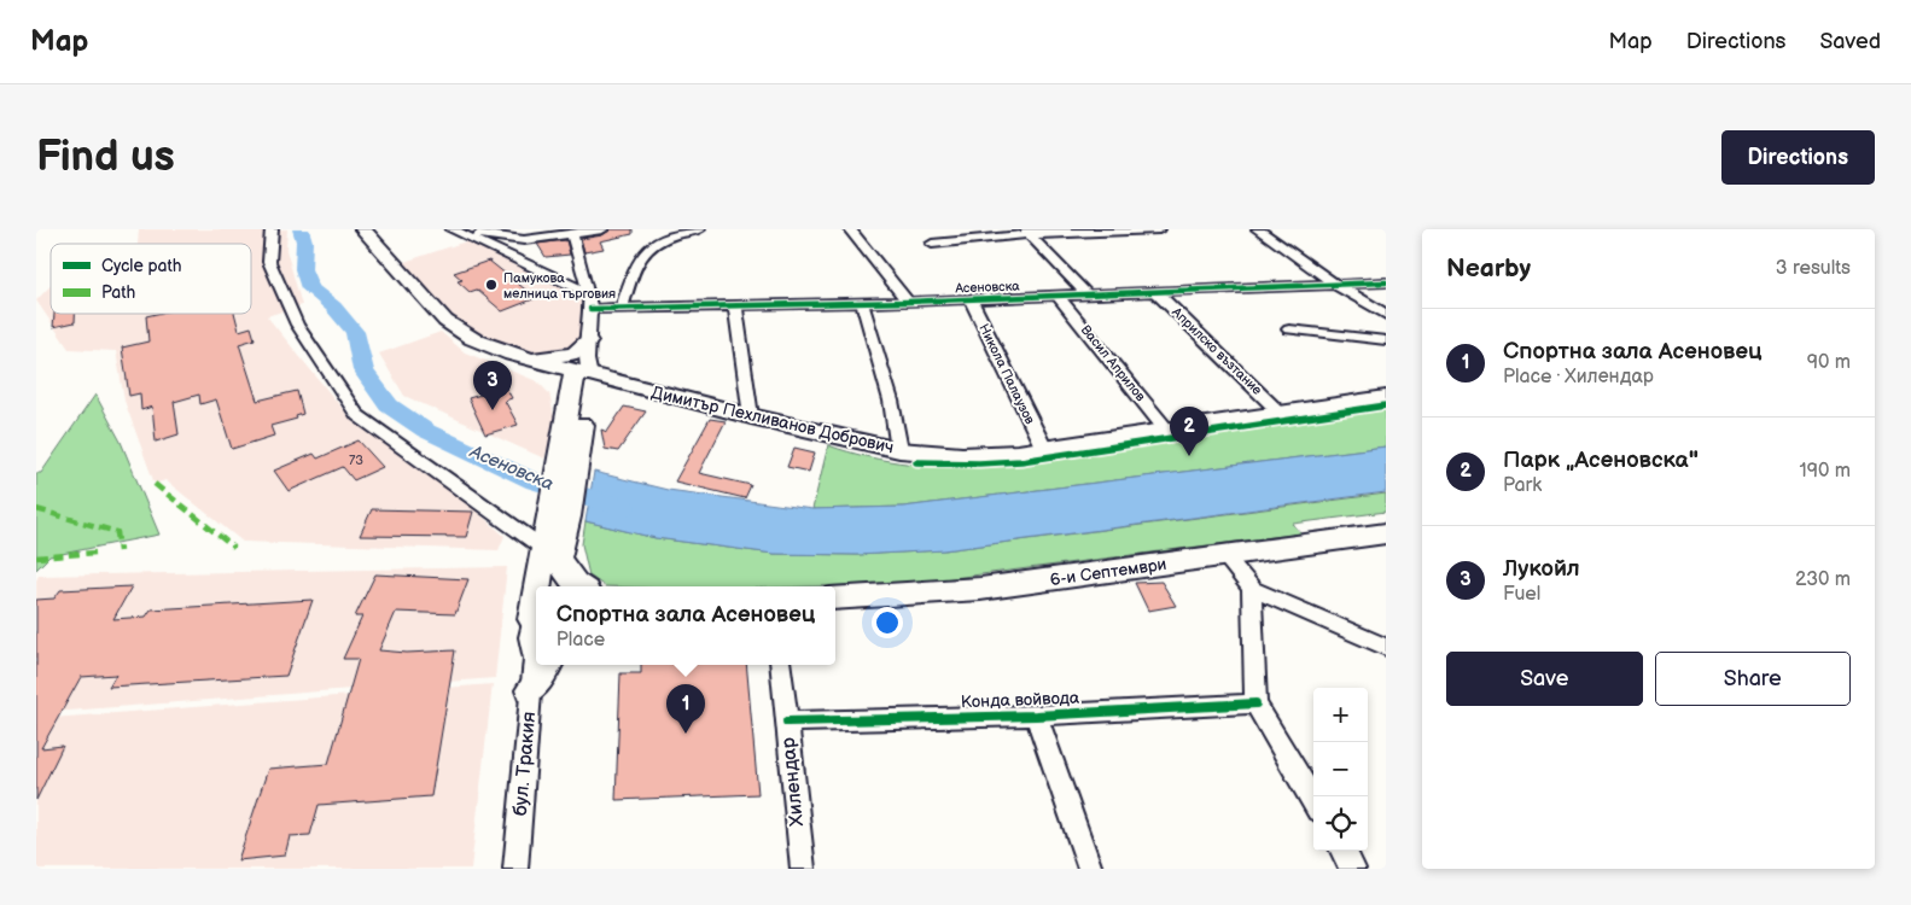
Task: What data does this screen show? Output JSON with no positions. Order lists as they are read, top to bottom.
{
  "streets": {
    "main road": ["Димитър Пехливанов Добрович", "6-и Септември"],
    "street": [
      "Асеновска",
      "Априлско възтание",
      "Васил Априлов",
      "Никола Палаузов",
      "Конда войвода",
      "бул. Тракия",
      "Хилендар"
    ]
  },
  "crossings": [
    ["Асеновска", "Априлско възтание"],
    ["Асеновска", "Васил Априлов"],
    ["Асеновска", "Никола Палаузов"],
    ["Априлско възтание", "Димитър Пехливанов Добрович"],
    ["Васил Априлов", "Димитър Пехливанов Добрович"],
    ["Никола Палаузов", "Димитър Пехливанов Добрович"],
    ["Конда войвода", "Хилендар"]
  ],
  "water": ["Асеновска"],
  "places": ["Памукова мелница търговия"],
  "house_numbers": ["73"],
  "legend": ["Cycle path", "Path"],
  "page": {
    "header": "Map",
    "nav": ["Map", "Directions", "Saved"],
    "buttons": [
      "Directions",
      ["Save", "Share"]
    ],
    "title": "Find us",
    "heading": ["Nearby", "3 results"],
    "list": [
      {
        "mark": "1",
        "name": "Спортна зала Асеновец",
        "note": "Place · Хилендар",
        "value": "90 m"
      },
      {
        "mark": "2",
        "name": "Парк „Асеновска\"",
        "note": "Park",
        "value": "190 m"
      },
      {
        "mark": "3",
        "name": "Лукойл",
        "note": "Fuel",
        "value": "230 m"
      }
    ],
    "pins": ["3", "2", "1"],
    "popup": ["Спортна зала Асеновец", "Place"],
    "map_buttons": ["+", "−"]
  }
}
